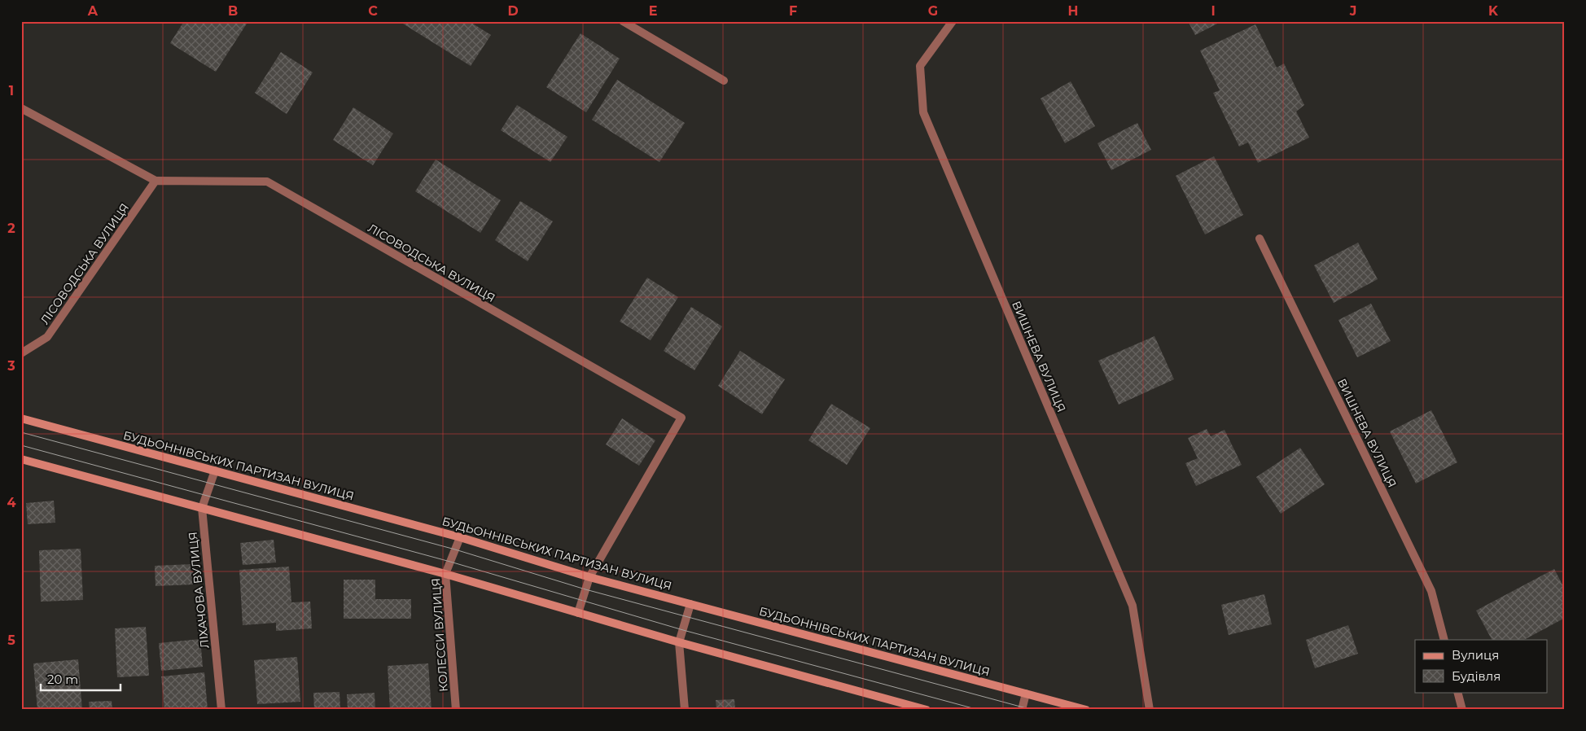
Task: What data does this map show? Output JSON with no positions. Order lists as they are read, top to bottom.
{
  "streets": {
    "main road": ["БУДЬОННІВСЬКИХ ПАРТИЗАН ВУЛИЦЯ"],
    "street": [
      "ЛІСОВОДСЬКА ВУЛИЦЯ",
      "ВИШНЕВА ВУЛИЦЯ",
      "ЛІХАЧОВА ВУЛИЦЯ",
      "КОЛЕССИ ВУЛИЦЯ"
    ]
  },
  "crossings": [
    ["ЛІСОВОДСЬКА ВУЛИЦЯ", "БУДЬОННІВСЬКИХ ПАРТИЗАН ВУЛИЦЯ"],
    ["БУДЬОННІВСЬКИХ ПАРТИЗАН ВУЛИЦЯ", "ЛІХАЧОВА ВУЛИЦЯ"],
    ["БУДЬОННІВСЬКИХ ПАРТИЗАН ВУЛИЦЯ", "КОЛЕССИ ВУЛИЦЯ"]
  ],
  "legend": ["Вулиця", "Будівля"],
  "scale_bar": "20 m",
  "grid": {
    "columns": [
      "A",
      "B",
      "C",
      "D",
      "E",
      "F",
      "G",
      "H",
      "I",
      "J",
      "K"
    ],
    "rows": [
      "1",
      "2",
      "3",
      "4",
      "5"
    ]
  }
}
